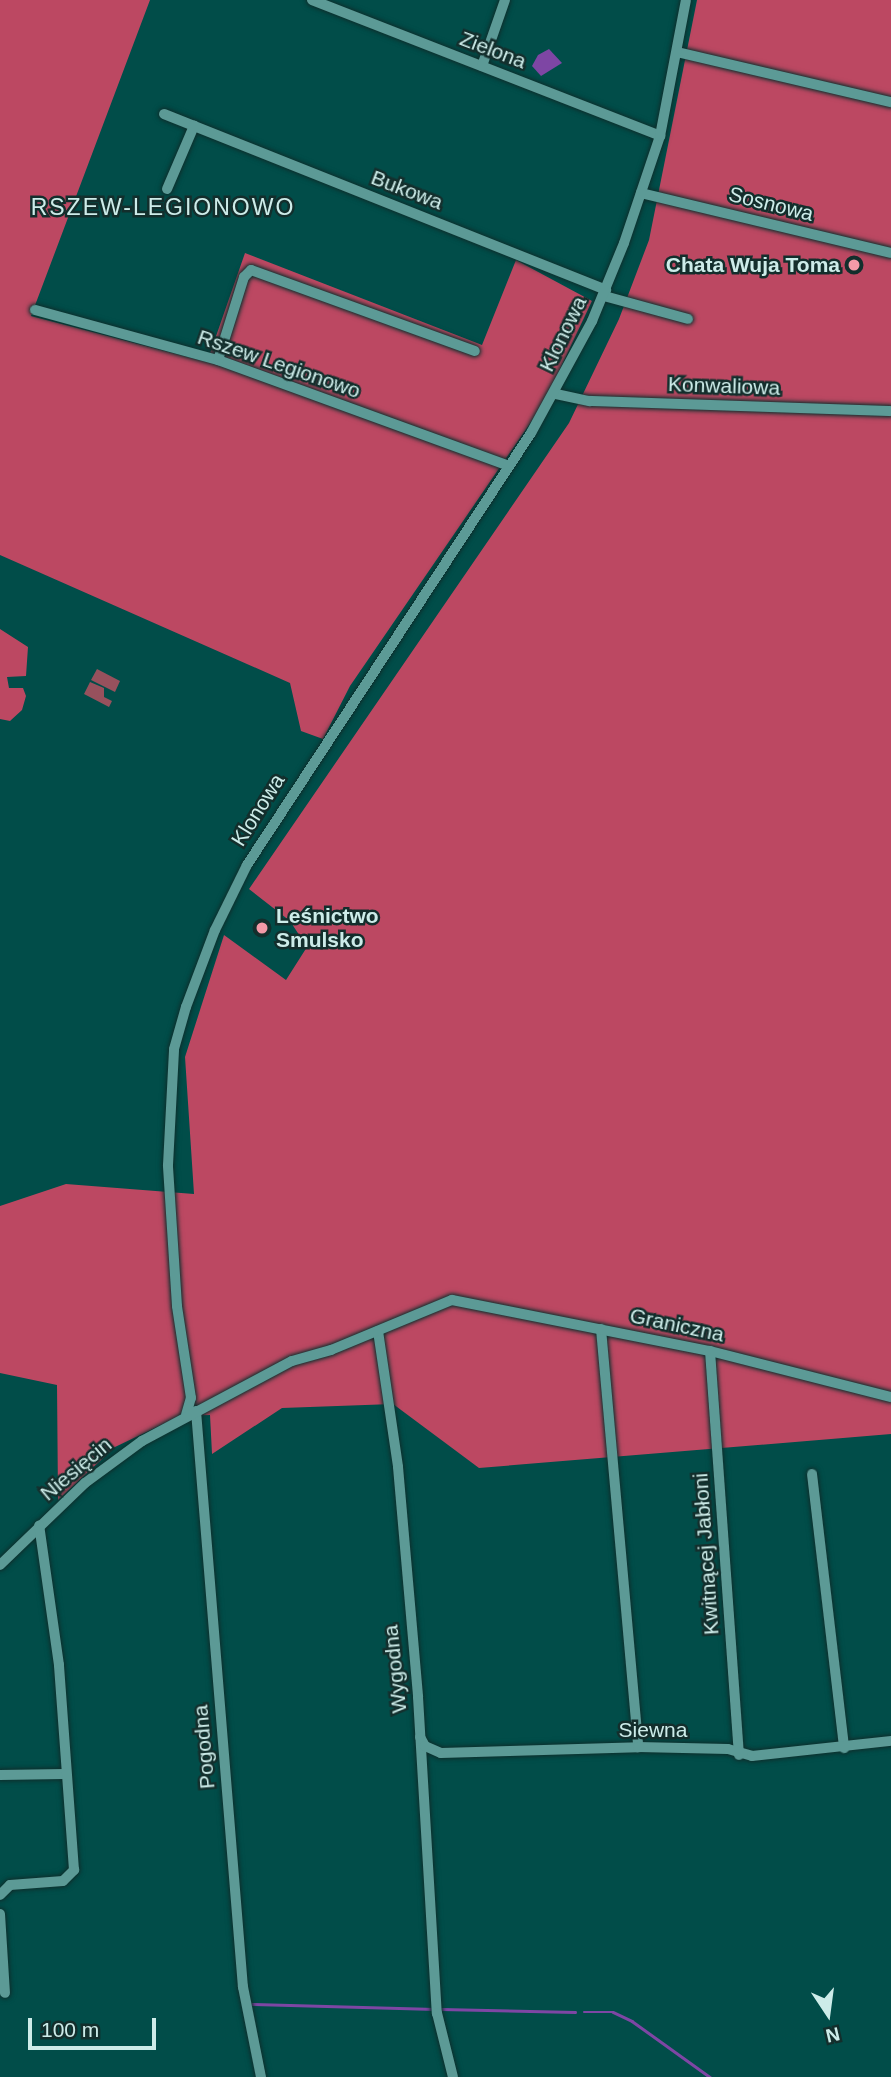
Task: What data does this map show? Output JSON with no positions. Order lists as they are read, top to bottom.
{
  "streets": {
    "street": [
      "Zielona",
      "Bukowa",
      "Sosnowa",
      "Klonowa",
      "Rszew Legionowo",
      "Konwaliowa",
      "Graniczna",
      "Niesięcin",
      "Kwitnącej Jabłoni",
      "Wygodna",
      "Siewna",
      "Pogodna"
    ]
  },
  "crossings": [
    ["Zielona", "Klonowa"],
    ["Bukowa", "Klonowa"],
    ["Sosnowa", "Klonowa"],
    ["Klonowa", "Rszew Legionowo"],
    ["Klonowa", "Konwaliowa"],
    ["Klonowa", "Niesięcin"],
    ["Klonowa", "Pogodna"],
    ["Graniczna", "Niesięcin"],
    ["Graniczna", "Kwitnącej Jabłoni"],
    ["Niesięcin", "Wygodna"],
    ["Niesięcin", "Pogodna"],
    ["Kwitnącej Jabłoni", "Siewna"],
    ["Wygodna", "Siewna"]
  ],
  "districts": ["RSZEW-LEGIONOWO"],
  "places": ["Chata Wuja Toma", "Leśnictwo Smulsko"],
  "scale_bar": "100 m",
  "north": "bottom"
}
